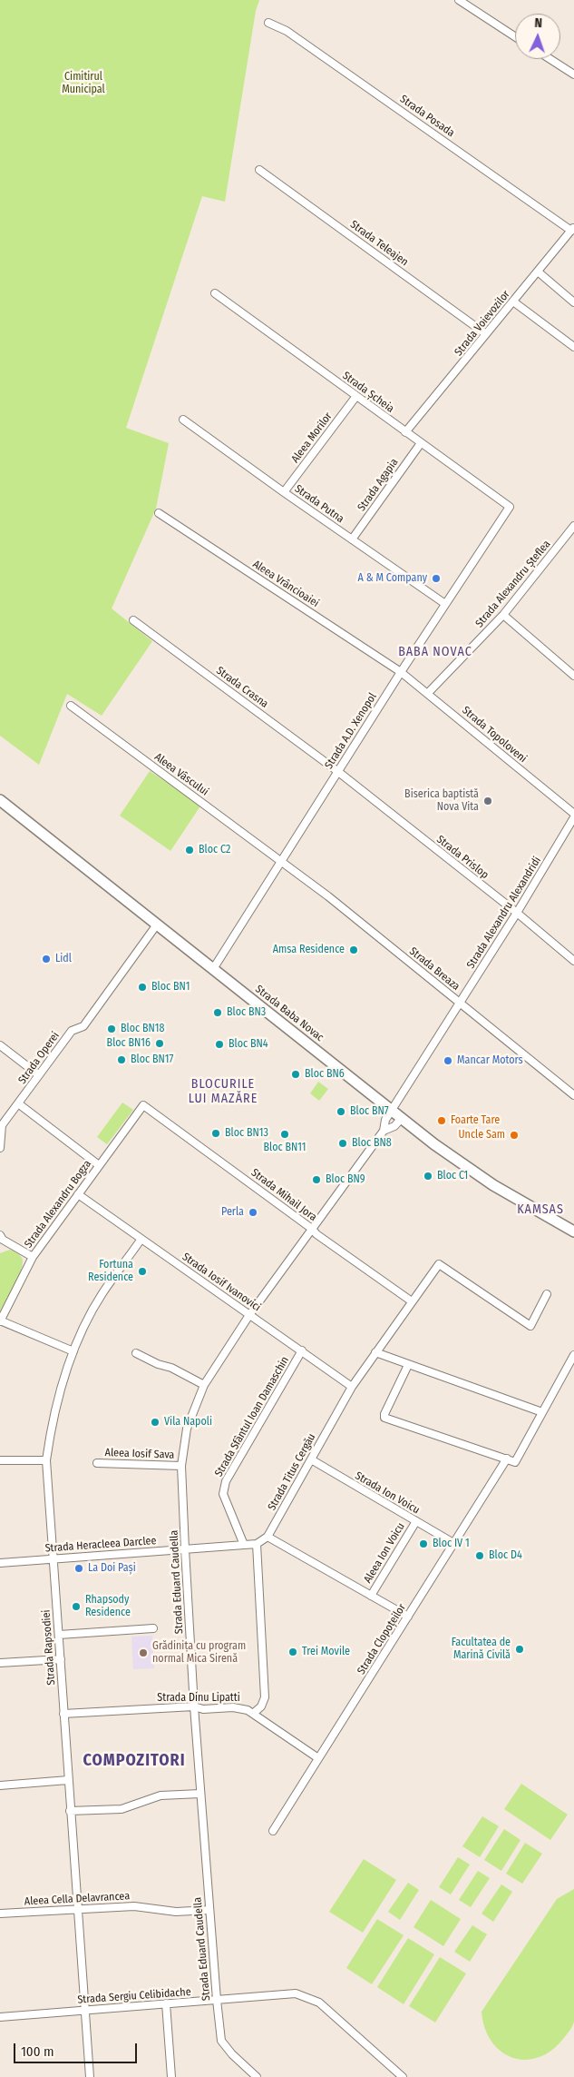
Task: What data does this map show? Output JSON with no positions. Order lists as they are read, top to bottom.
{
  "streets": {
    "main road": ["Strada Baba Novac"],
    "street": [
      "Strada Posada",
      "Strada Teleajen",
      "Strada Voievozilor",
      "Strada Șcheia",
      "Aleea Morilor",
      "Strada Agapia",
      "Strada Putna",
      "Aleea Vrâncioaiei",
      "Strada Alexandru Șteflea",
      "Strada Crasna",
      "Strada A.D. Xenopol",
      "Strada Topoloveni",
      "Aleea Vâscului",
      "Strada Prislop",
      "Strada Alexandru Alexandridi",
      "Strada Breaza",
      "Strada Operei",
      "Strada Mihail Jora",
      "Strada Alexandru Bogza",
      "Strada Iosif Ivanovici",
      "Strada Sfântul Ioan Damaschin",
      "Aleea Iosif Sava",
      "Strada Titus Cergău",
      "Strada Ion Voicu",
      "Strada Heracleea Darclee",
      "Aleea Ion Voicu",
      "Strada Eduard Caudella",
      "Strada Clopoțeilor",
      "Strada Rapsodiei",
      "Strada Dinu Lipatti",
      "Aleea Cella Delavrancea",
      "Strada Sergiu Celibidache"
    ]
  },
  "crossings": [
    ["Strada Posada", "Strada Voievozilor"],
    ["Strada Teleajen", "Strada Voievozilor"],
    ["Strada Voievozilor", "Strada Șcheia"],
    ["Strada Șcheia", "Aleea Morilor"],
    ["Strada Șcheia", "Strada Agapia"],
    ["Strada Șcheia", "Strada A.D. Xenopol"],
    ["Aleea Morilor", "Strada Putna"],
    ["Strada Agapia", "Strada Putna"],
    ["Strada Putna", "Strada A.D. Xenopol"],
    ["Aleea Vrâncioaiei", "Strada A.D. Xenopol"],
    ["Aleea Vrâncioaiei", "Strada Topoloveni"],
    ["Strada Alexandru Șteflea", "Strada Topoloveni"],
    ["Strada Crasna", "Strada A.D. Xenopol"],
    ["Strada Crasna", "Strada Prislop"],
    ["Strada A.D. Xenopol", "Strada Topoloveni"],
    ["Strada A.D. Xenopol", "Aleea Vâscului"],
    ["Strada A.D. Xenopol", "Strada Prislop"],
    ["Strada A.D. Xenopol", "Strada Breaza"],
    ["Strada A.D. Xenopol", "Strada Baba Novac"],
    ["Aleea Vâscului", "Strada Breaza"],
    ["Strada Prislop", "Strada Alexandru Alexandridi"],
    ["Strada Alexandru Alexandridi", "Strada Breaza"],
    ["Strada Alexandru Alexandridi", "Strada Baba Novac"],
    ["Strada Alexandru Alexandridi", "Strada Eduard Caudella"],
    ["Strada Baba Novac", "Strada Operei"],
    ["Strada Baba Novac", "Strada Eduard Caudella"],
    ["Strada Mihail Jora", "Strada Alexandru Bogza"],
    ["Strada Mihail Jora", "Strada Titus Cergău"],
    ["Strada Mihail Jora", "Strada Eduard Caudella"],
    ["Strada Alexandru Bogza", "Strada Iosif Ivanovici"],
    ["Strada Iosif Ivanovici", "Strada Sfântul Ioan Damaschin"],
    ["Strada Iosif Ivanovici", "Strada Titus Cergău"],
    ["Strada Iosif Ivanovici", "Strada Eduard Caudella"],
    ["Strada Iosif Ivanovici", "Strada Rapsodiei"],
    ["Strada Sfântul Ioan Damaschin", "Strada Heracleea Darclee"],
    ["Aleea Iosif Sava", "Strada Eduard Caudella"],
    ["Strada Titus Cergău", "Strada Ion Voicu"],
    ["Strada Titus Cergău", "Strada Heracleea Darclee"],
    ["Strada Ion Voicu", "Aleea Ion Voicu"],
    ["Strada Ion Voicu", "Strada Clopoțeilor"],
    ["Strada Heracleea Darclee", "Strada Eduard Caudella"],
    ["Strada Heracleea Darclee", "Strada Rapsodiei"],
    ["Strada Eduard Caudella", "Strada Dinu Lipatti"],
    ["Strada Eduard Caudella", "Aleea Cella Delavrancea"],
    ["Strada Eduard Caudella", "Strada Sergiu Celibidache"],
    ["Strada Clopoțeilor", "Strada Dinu Lipatti"],
    ["Strada Rapsodiei", "Strada Dinu Lipatti"],
    ["Strada Rapsodiei", "Aleea Cella Delavrancea"],
    ["Strada Rapsodiei", "Strada Sergiu Celibidache"]
  ],
  "districts": [
    "BABA NOVAC",
    "BLOCURILE LUI MAZĂRE",
    "KAMSAS",
    "COMPOZITORI"
  ],
  "parks": ["Cimitirul Municipal"],
  "places": [
    "A & M Company",
    "Biserica baptistă Nova Vita",
    "Bloc C2",
    "Amsa Residence",
    "Lidl",
    "Bloc BN1",
    "Bloc BN3",
    "Bloc BN18",
    "Bloc BN16",
    "Bloc BN4",
    "Bloc BN17",
    "Mancar Motors",
    "Bloc BN6",
    "Bloc BN7",
    "Foarte Tare",
    "Bloc BN13",
    "Bloc BN11",
    "Uncle Sam",
    "Bloc BN8",
    "Bloc C1",
    "Bloc BN9",
    "Perla",
    "Fortuna Residence",
    "Vila Napoli",
    "Bloc IV 1",
    "Bloc D4",
    "La Doi Pași",
    "Rhapsody Residence",
    "Facultatea de Marină Civilă",
    "Trei Movile",
    "Grădinița cu program normal Mica Sirenă"
  ],
  "scale_bar": "100 m",
  "north": "top"
}
